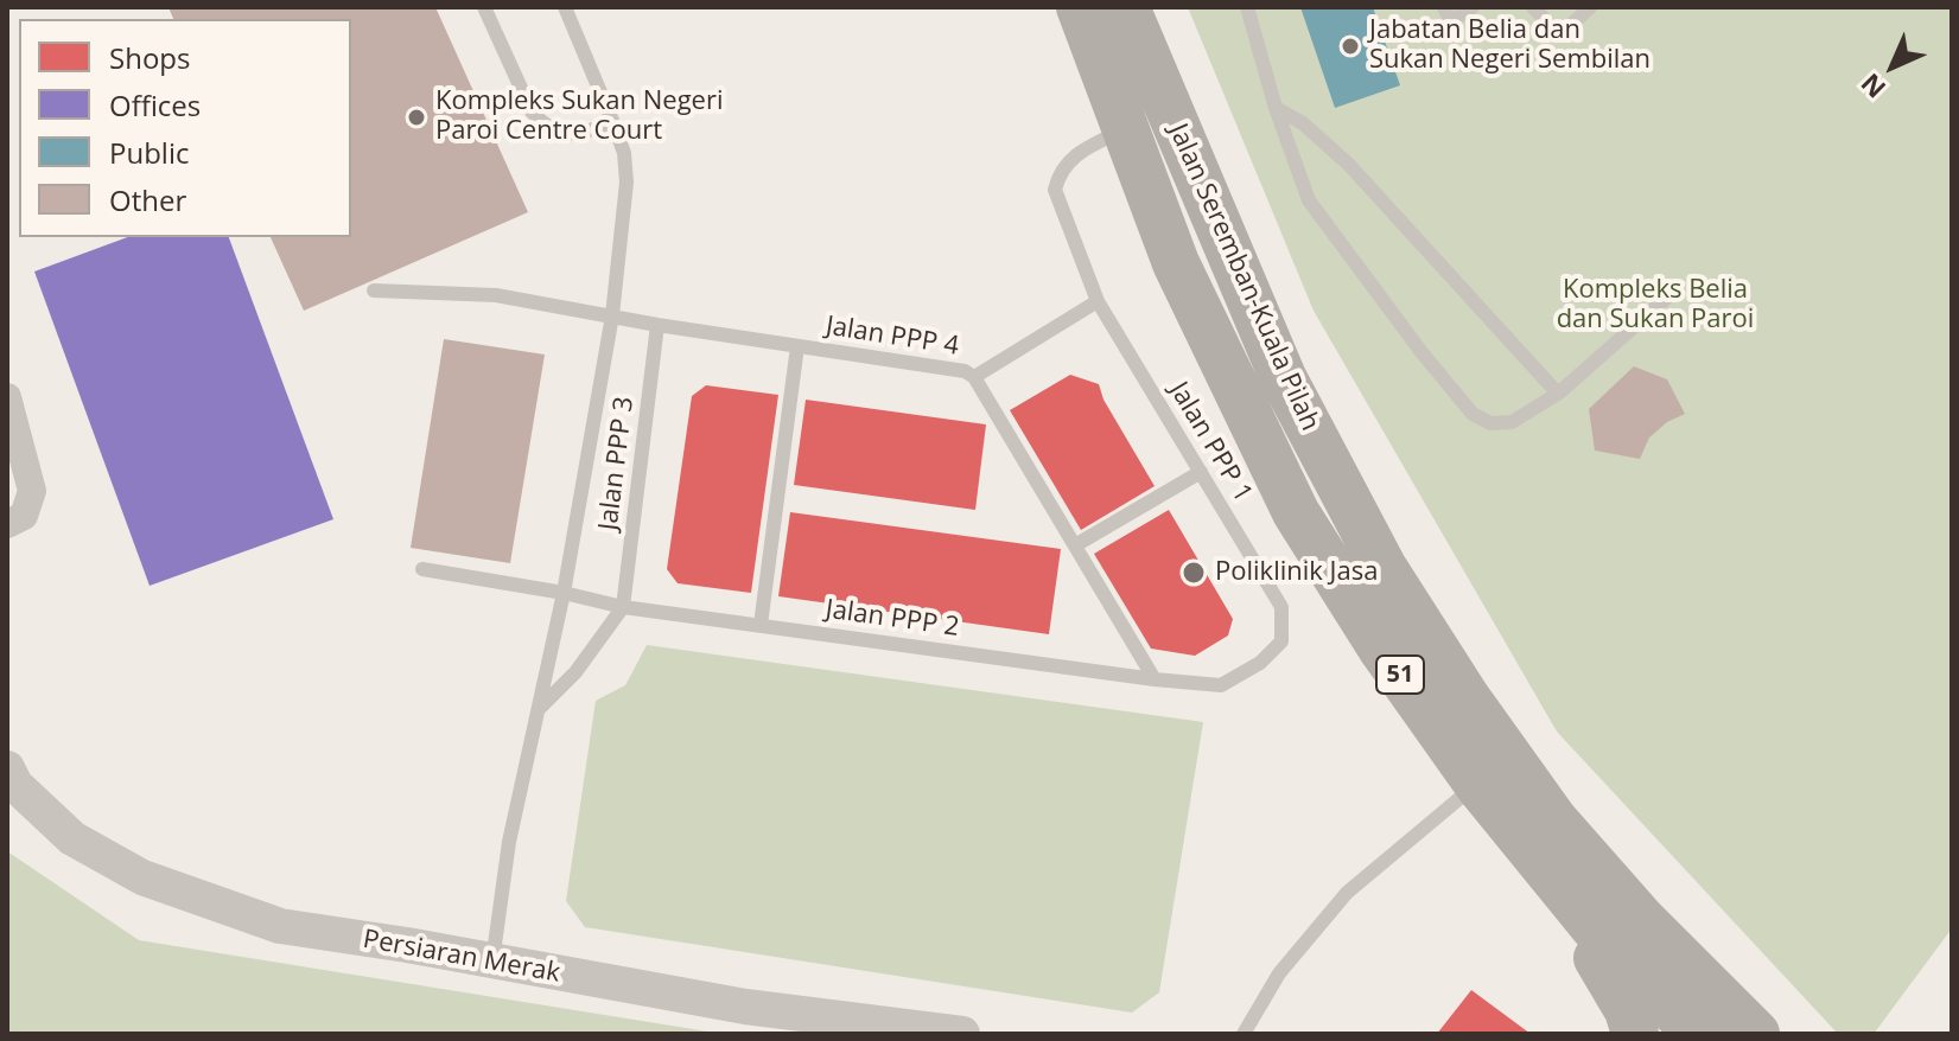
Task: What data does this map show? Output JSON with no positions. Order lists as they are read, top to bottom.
{
  "streets": {
    "highway": ["Jalan Seremban-Kuala Pilah", "51"],
    "street": ["Persiaran Merak"],
    "lane": [
      "Jalan PPP 4",
      "Jalan PPP 1",
      "Jalan PPP 3",
      "Jalan PPP 2"
    ]
  },
  "crossings": [
    ["Jalan Seremban-Kuala Pilah", "Jalan PPP 1"],
    ["Jalan PPP 4", "Jalan PPP 1"],
    ["Jalan PPP 4", "Jalan PPP 3"],
    ["Jalan PPP 1", "Jalan PPP 2"],
    ["Jalan PPP 3", "Jalan PPP 2"]
  ],
  "parks": ["Kompleks Belia dan Sukan Paroi"],
  "places": ["Jabatan Belia dan Sukan Negeri Sembilan", "Kompleks Sukan Negeri Paroi Centre Court", "Poliklinik Jasa"],
  "legend": [
    "Shops",
    "Offices",
    "Public",
    "Other"
  ],
  "north": "bottom left"
}
